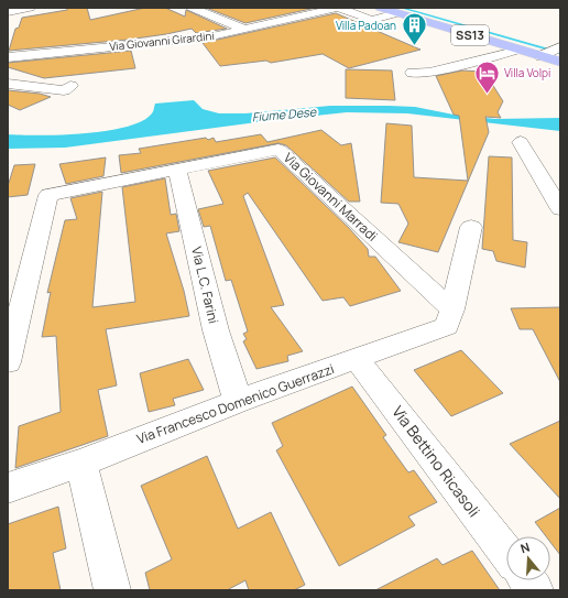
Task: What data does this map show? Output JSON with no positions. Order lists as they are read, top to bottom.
{
  "streets": {
    "main road": ["SS13"],
    "street": [
      "Via Giovanni Girardini",
      "Via Giovanni Marradi",
      "Via L.C. Farini",
      "Via Francesco Domenico Guerrazzi",
      "Via Bettino Ricasoli"
    ]
  },
  "crossings": [
    ["SS13", "Via Giovanni Girardini"],
    ["Via Giovanni Marradi", "Via L.C. Farini"],
    ["Via Giovanni Marradi", "Via Francesco Domenico Guerrazzi"],
    ["Via L.C. Farini", "Via Francesco Domenico Guerrazzi"],
    ["Via Francesco Domenico Guerrazzi", "Via Bettino Ricasoli"]
  ],
  "water": ["Fiume Dese"],
  "places": {
    "building": ["Villa Padoan"],
    "hotel": ["Villa Volpi"]
  },
  "north": "top"
}
